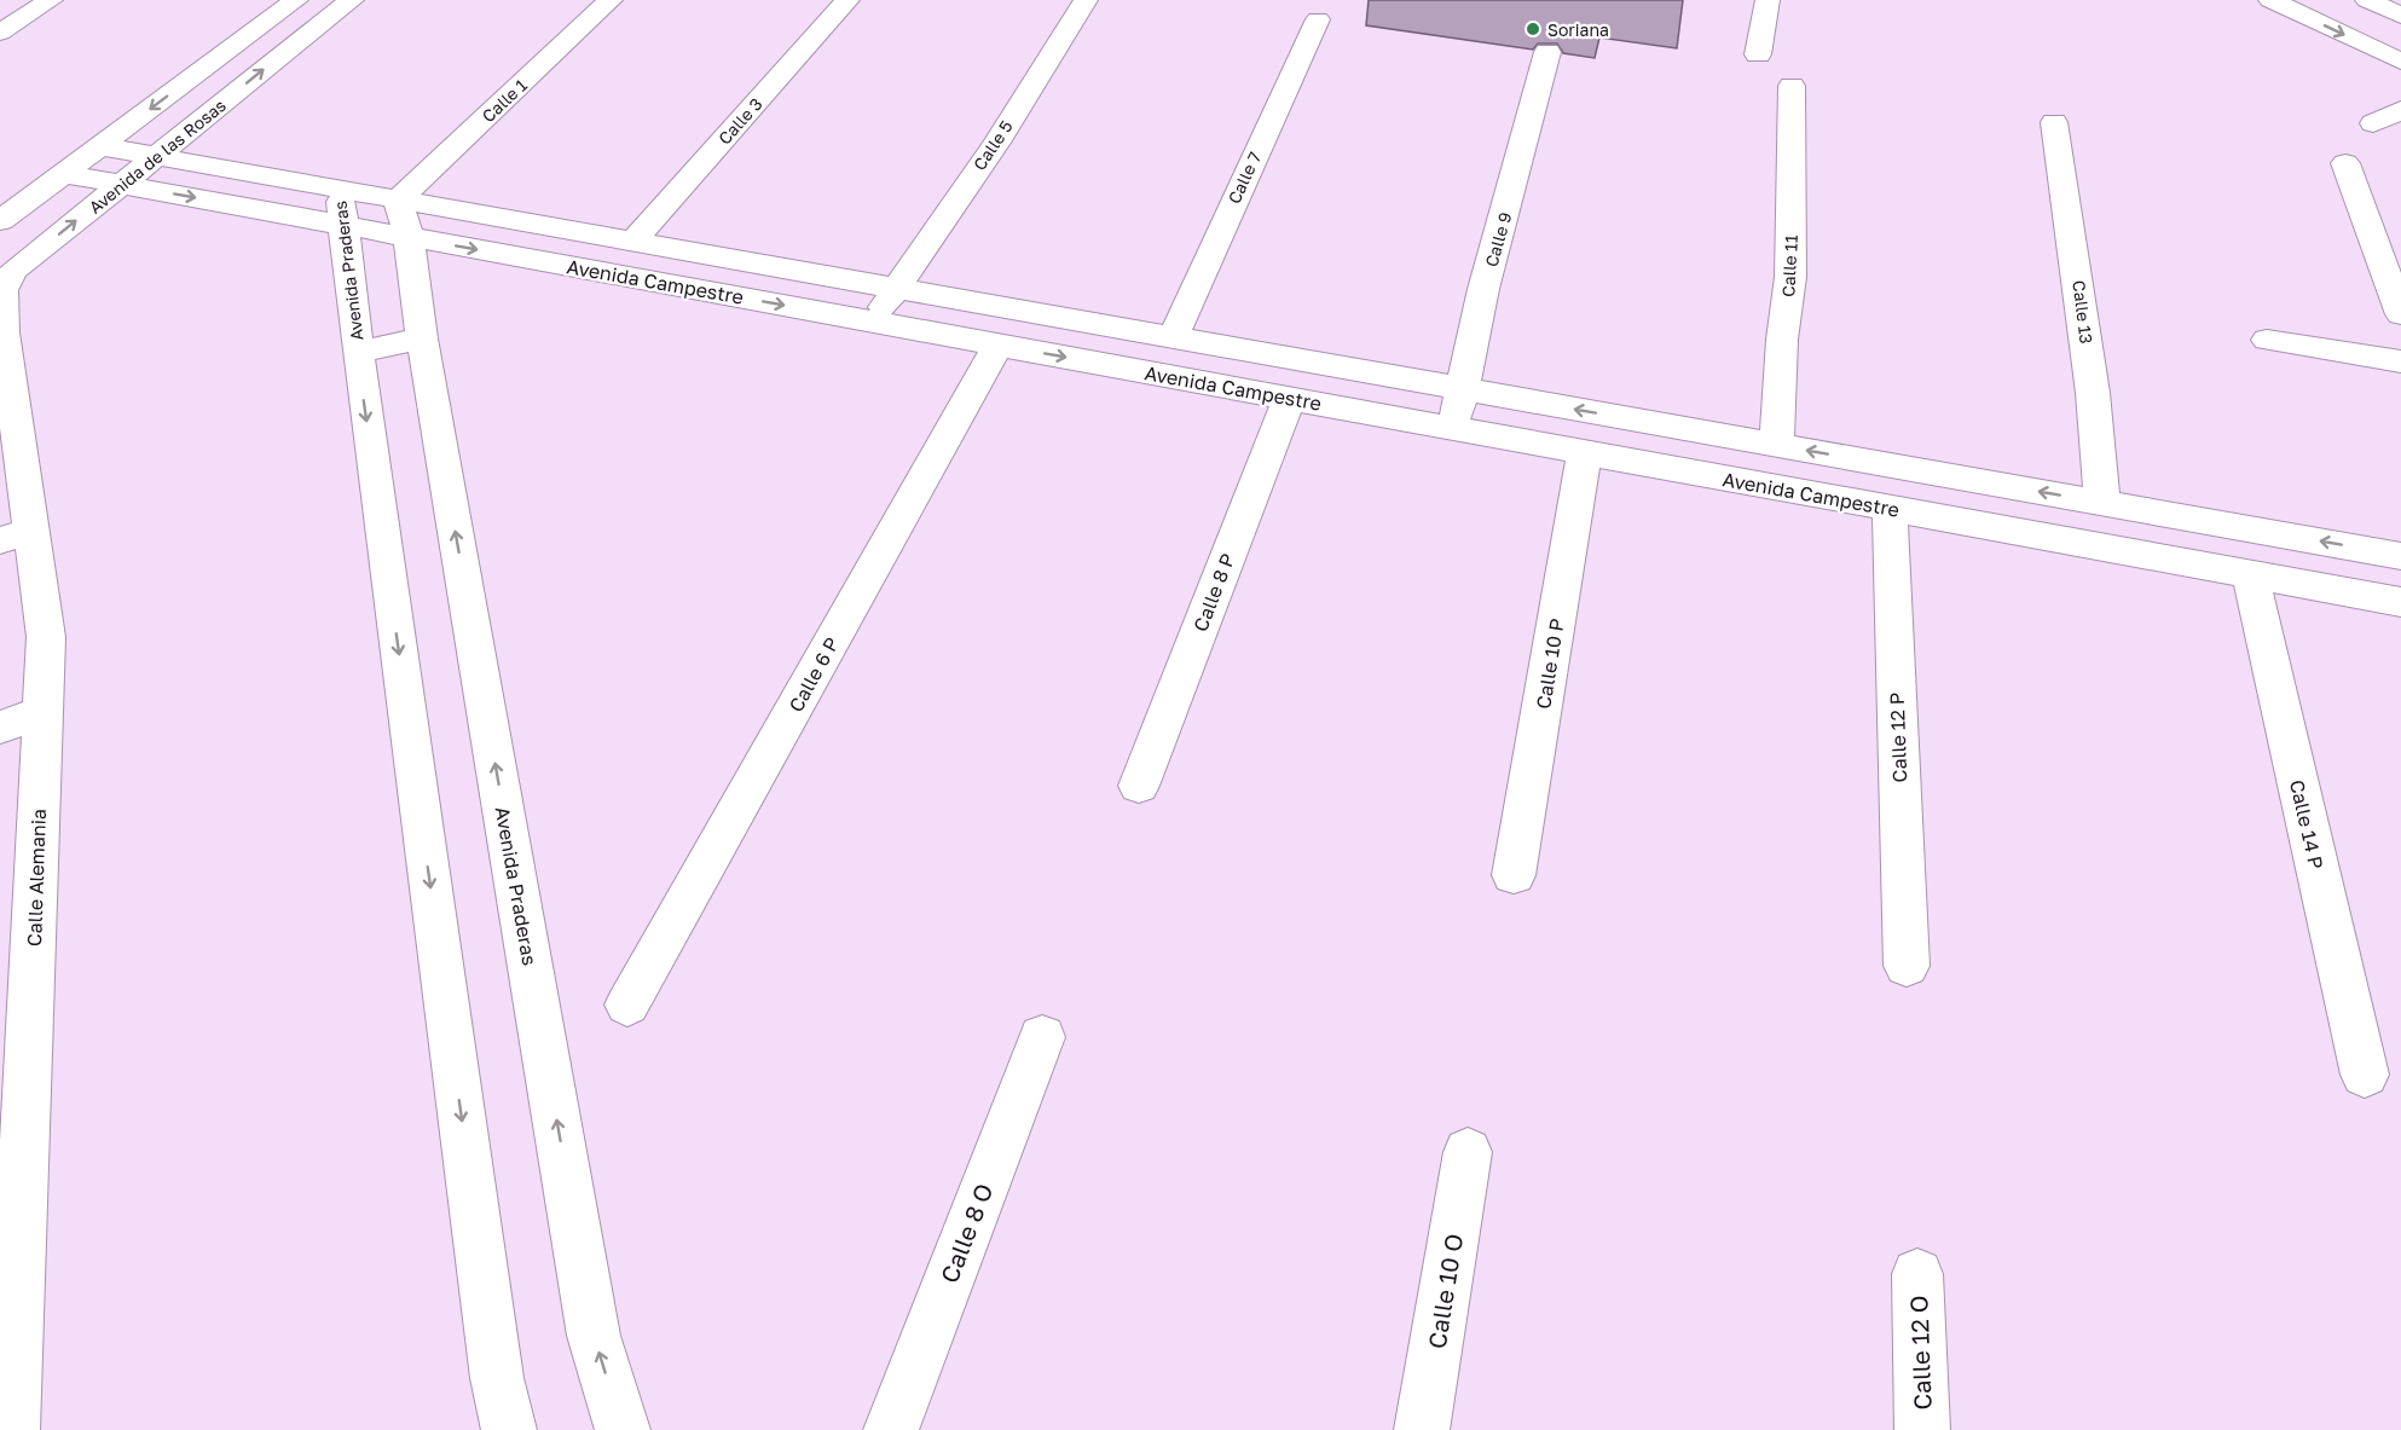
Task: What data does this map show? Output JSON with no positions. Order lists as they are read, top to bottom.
{
  "streets": {
    "street": [
      "Calle 1",
      "Calle 3",
      "Calle 5",
      "Avenida de las Rosas",
      "Calle 7",
      "Calle 9",
      "Calle 11",
      "Avenida Praderas",
      "Avenida Campestre",
      "Calle 13",
      "Calle 8 P",
      "Calle 10 P",
      "Calle 6 P",
      "Calle 12 P",
      "Calle 14 P",
      "Calle Alemania",
      "Calle 8 O",
      "Calle 10 O",
      "Calle 12 O"
    ]
  },
  "crossings": [
    ["Calle 1", "Avenida Praderas"],
    ["Calle 1", "Avenida Campestre"],
    ["Calle 3", "Avenida Campestre"],
    ["Calle 5", "Avenida Campestre"],
    ["Avenida de las Rosas", "Avenida Campestre"],
    ["Avenida de las Rosas", "Calle Alemania"],
    ["Calle 7", "Avenida Campestre"],
    ["Calle 9", "Avenida Campestre"],
    ["Calle 11", "Avenida Campestre"],
    ["Avenida Praderas", "Avenida Campestre"],
    ["Avenida Campestre", "Calle 13"],
    ["Avenida Campestre", "Calle 8 P"],
    ["Avenida Campestre", "Calle 10 P"],
    ["Avenida Campestre", "Calle 6 P"],
    ["Avenida Campestre", "Calle 12 P"],
    ["Avenida Campestre", "Calle 14 P"]
  ],
  "places": ["Soriana"]
}
